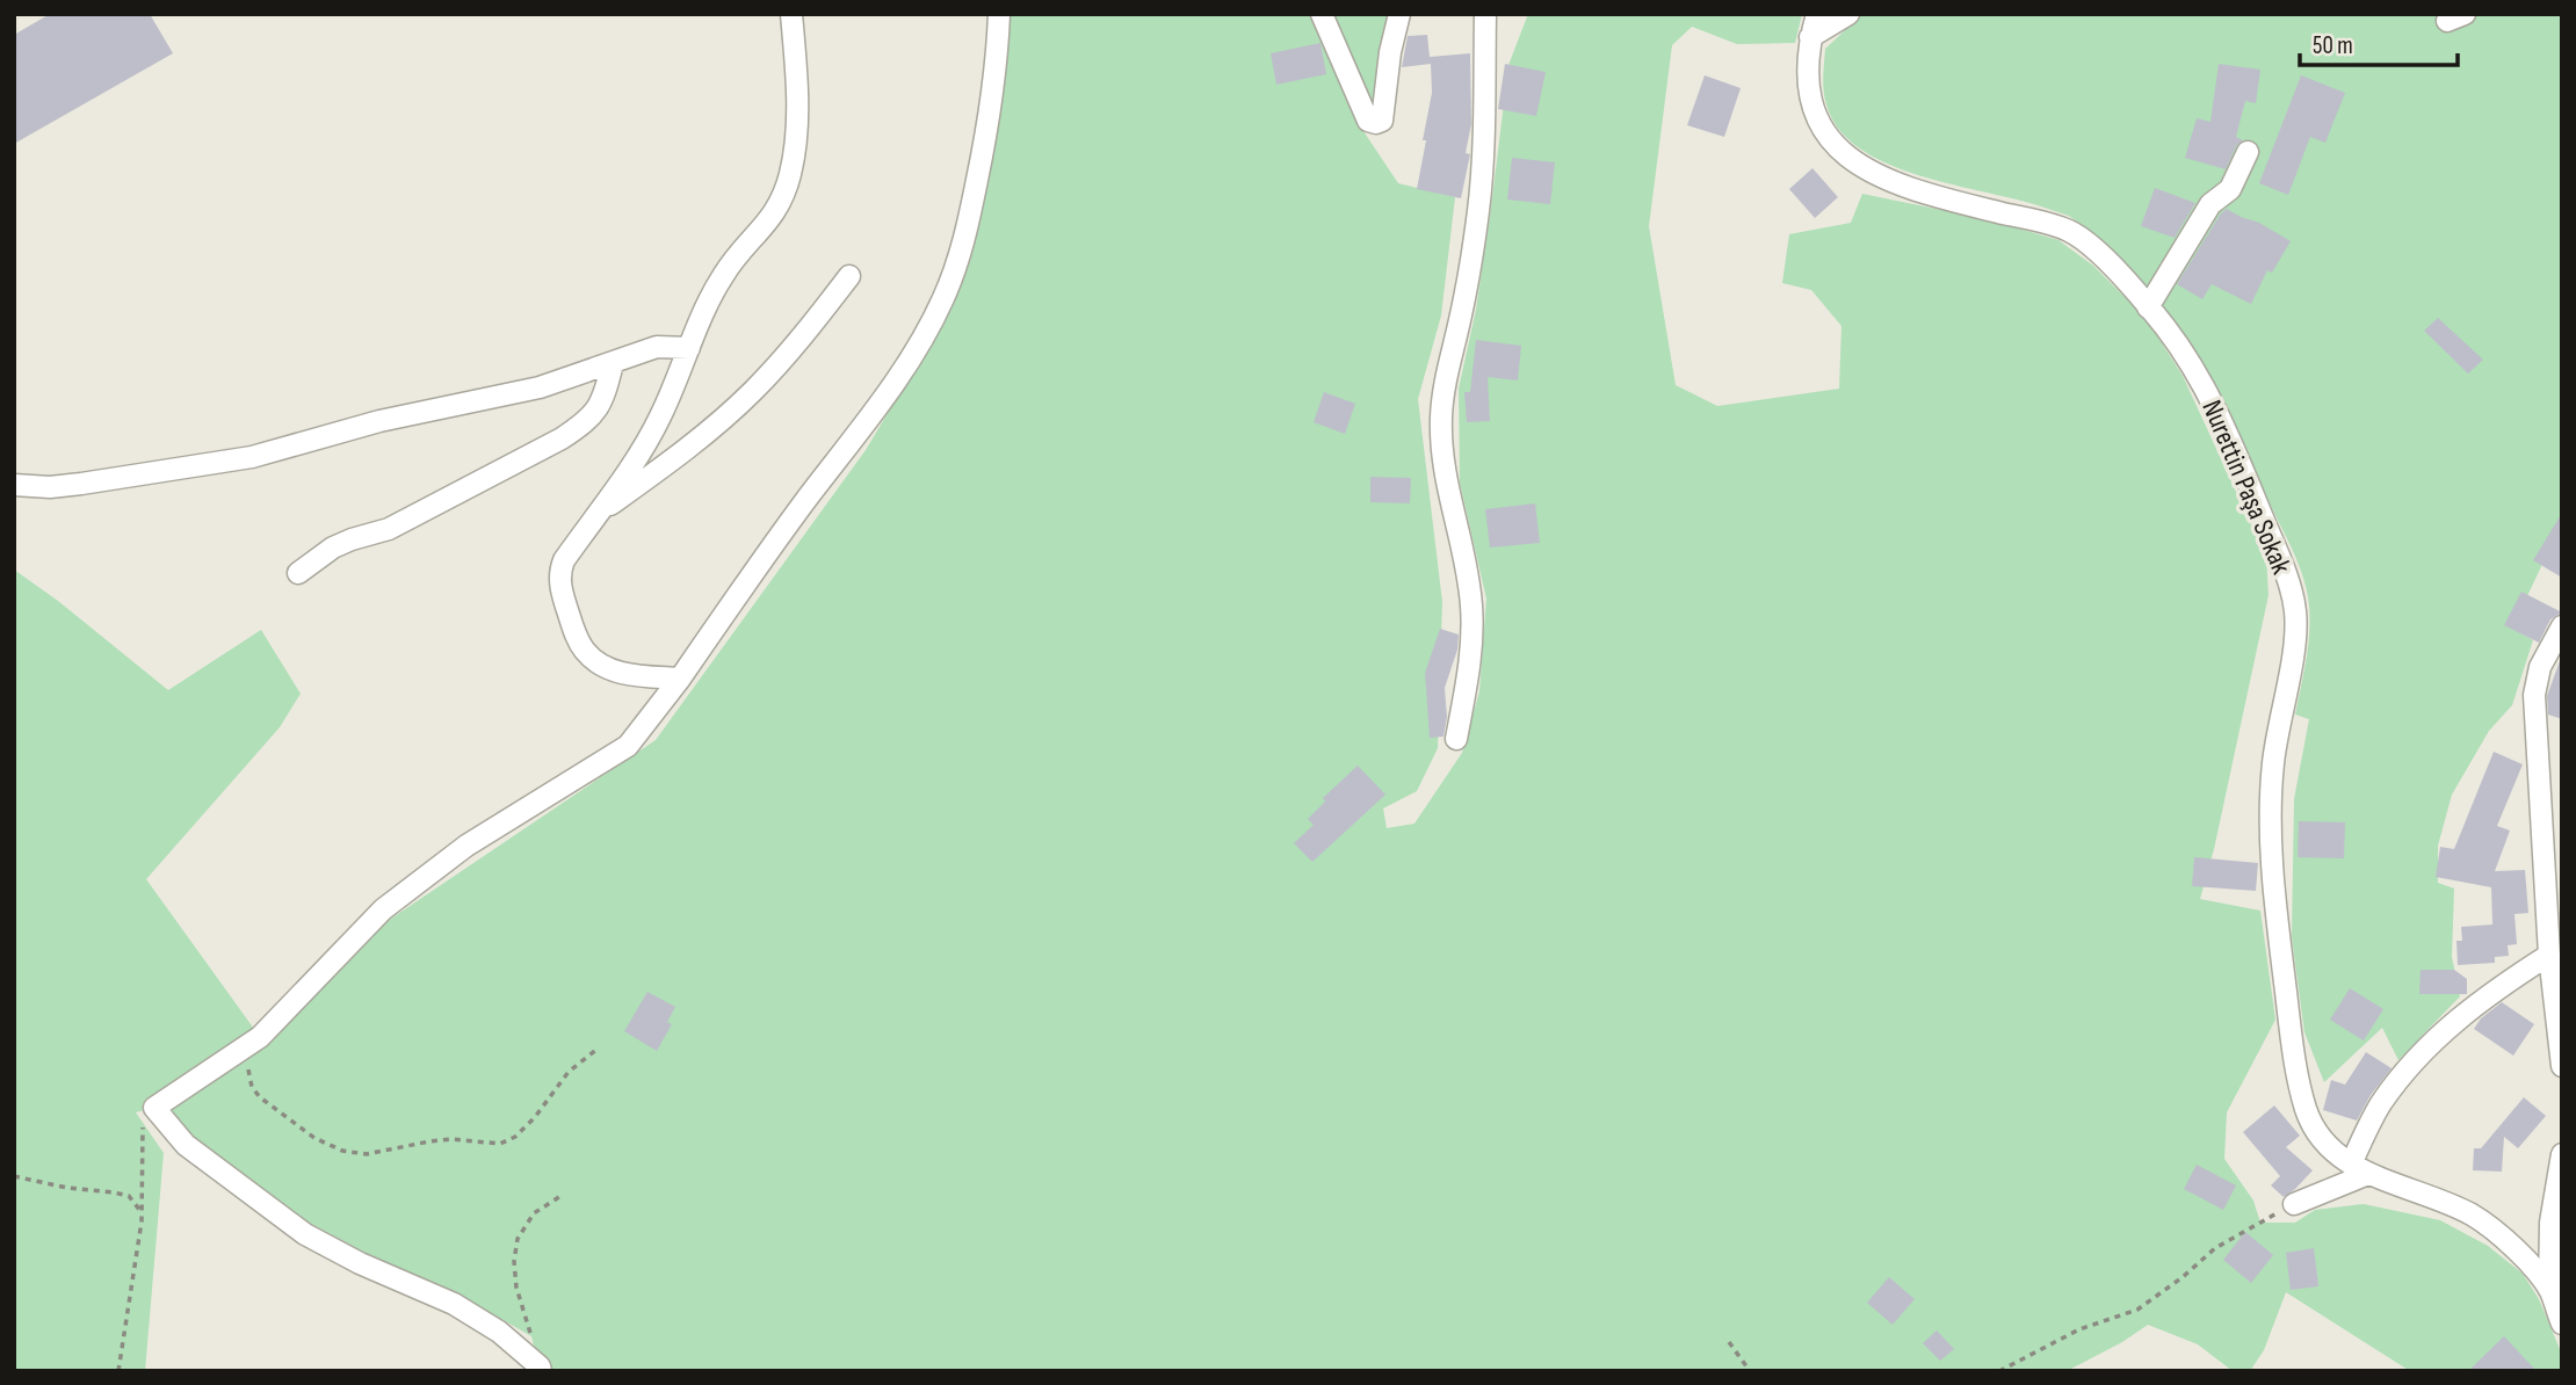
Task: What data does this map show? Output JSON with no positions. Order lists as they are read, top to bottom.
{
  "streets": {
    "street": ["Nurettin Paşa Sokak"]
  },
  "scale_bar": "50 m"
}
